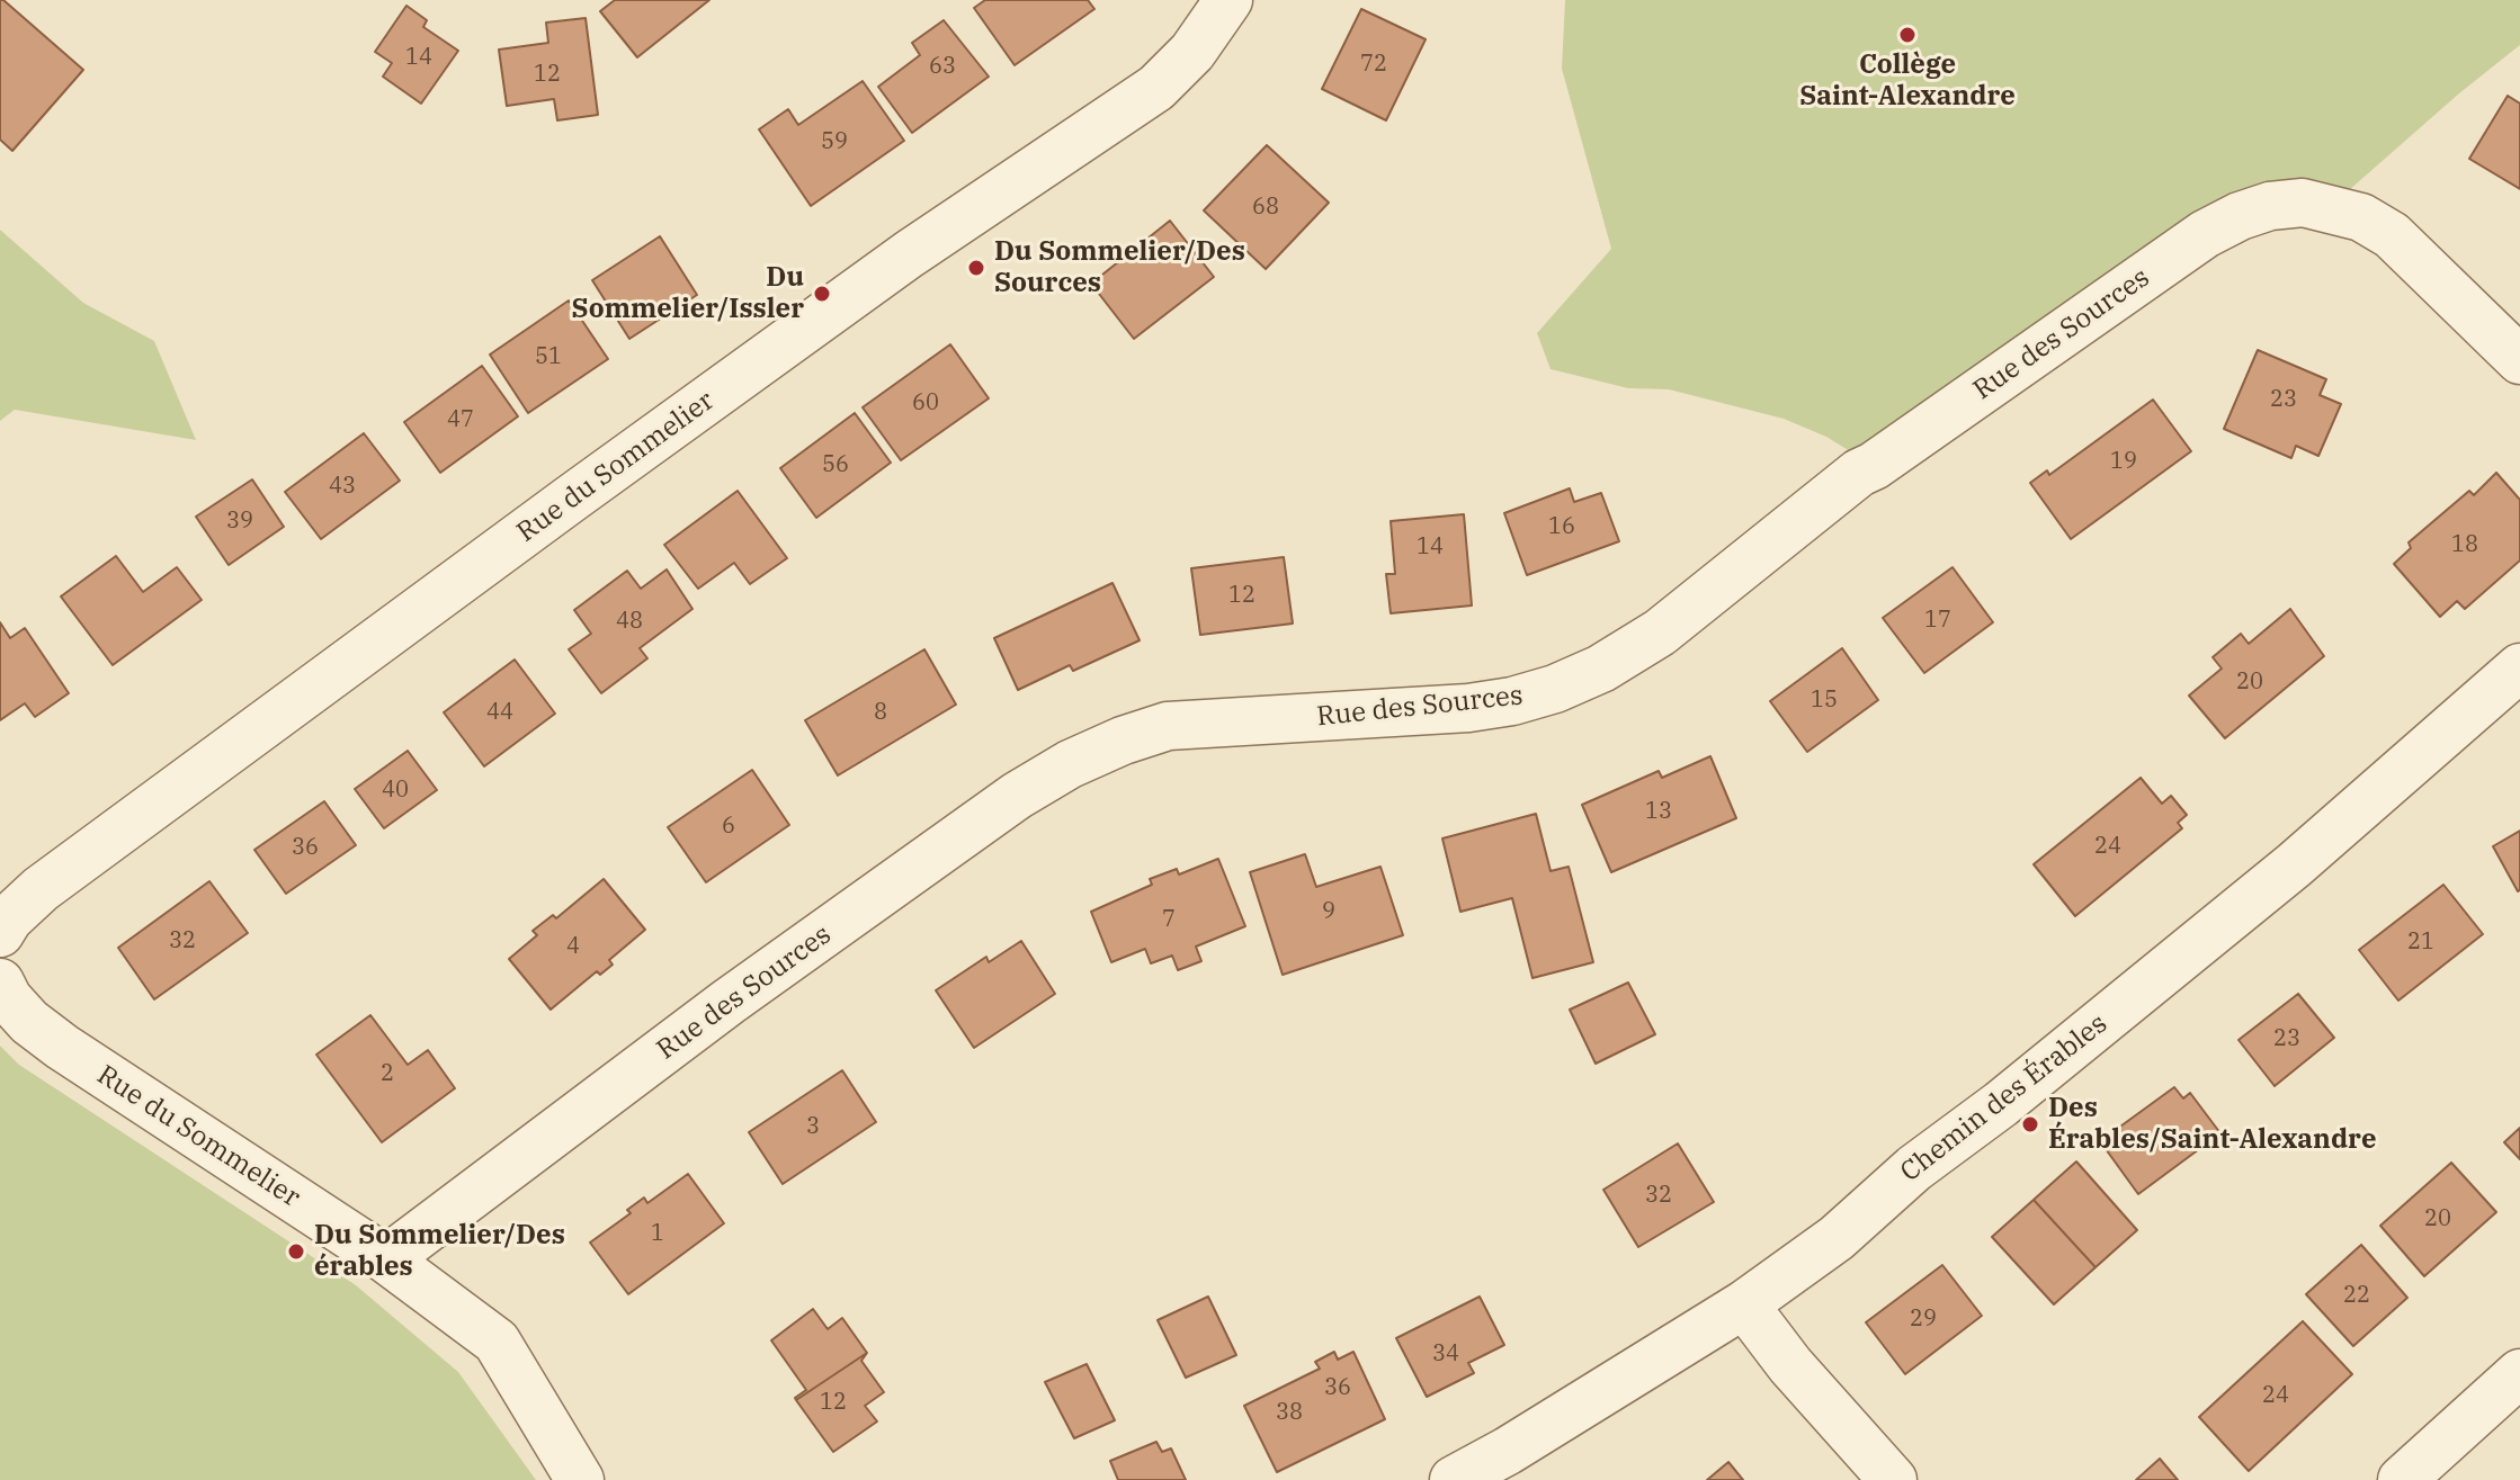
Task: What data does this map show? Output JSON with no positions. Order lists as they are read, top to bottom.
{
  "streets": {
    "street": ["Rue des Sources", "Rue du Sommelier", "Chemin des Érables"]
  },
  "crossings": [
    ["Rue des Sources", "Rue du Sommelier"]
  ],
  "places": [
    "Collège Saint-Alexandre",
    "Du Sommelier/Des Sources",
    "Du Sommelier/Issler",
    "Des Érables/Saint-Alexandre",
    "Du Sommelier/Des érables"
  ],
  "house_numbers": [
    "14",
    "72",
    "63",
    "12",
    "59",
    "68",
    "51",
    "23",
    "60",
    "47",
    "19",
    "56",
    "43",
    "39",
    "16",
    "18",
    "14",
    "12",
    "17",
    "48",
    "20",
    "15",
    "44",
    "8",
    "40",
    "13",
    "6",
    "24",
    "36",
    "9",
    "7",
    "32",
    "21",
    "4",
    "23",
    "2",
    "3",
    "32",
    "20",
    "1",
    "22",
    "29",
    "34",
    "36",
    "24",
    "12",
    "38"
  ]
}
